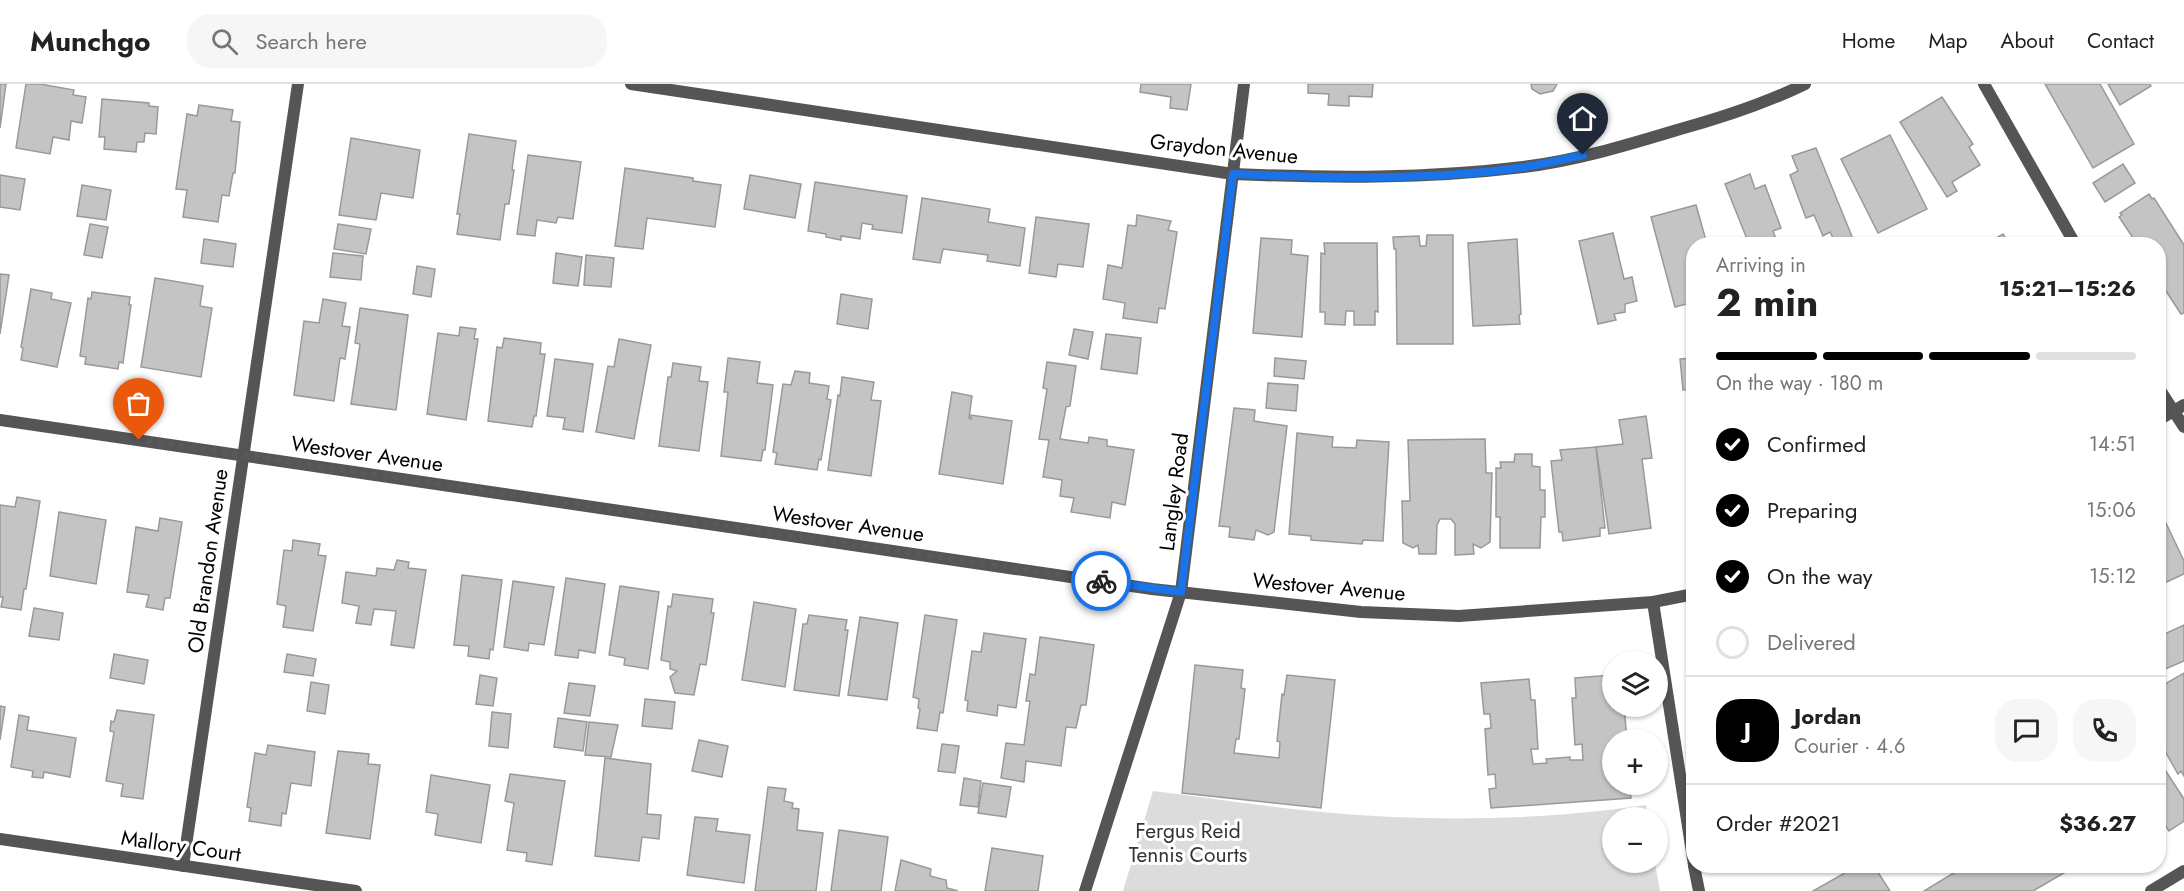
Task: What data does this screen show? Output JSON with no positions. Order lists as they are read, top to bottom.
{
  "streets": {
    "street": [
      "Graydon Avenue",
      "Westover Avenue",
      "Langley Road",
      "Old Brandon Avenue",
      "Mallory Court"
    ]
  },
  "crossings": [
    ["Graydon Avenue", "Langley Road"],
    ["Westover Avenue", "Langley Road"],
    ["Westover Avenue", "Old Brandon Avenue"],
    ["Old Brandon Avenue", "Mallory Court"]
  ],
  "parks": ["Fergus Reid Tennis Courts"],
  "page": {
    "header": "Munchgo",
    "search": "Search here",
    "nav": [
      "Home",
      "Map",
      "About",
      "Contact"
    ],
    "heading": ["2 min", "Arriving in", "15:21–15:26"],
    "panel": [
      "Jordan",
      "Courier · 4.6",
      "Order #2021",
      "$36.27"
    ],
    "bar": "On the way · 180 m",
    "list": [
      ["Confirmed", "14:51"],
      ["Preparing", "15:06"],
      ["On the way", "15:12"],
      "Delivered"
    ],
    "map_buttons": ["+", "−"],
    "round": "J"
  }
}
